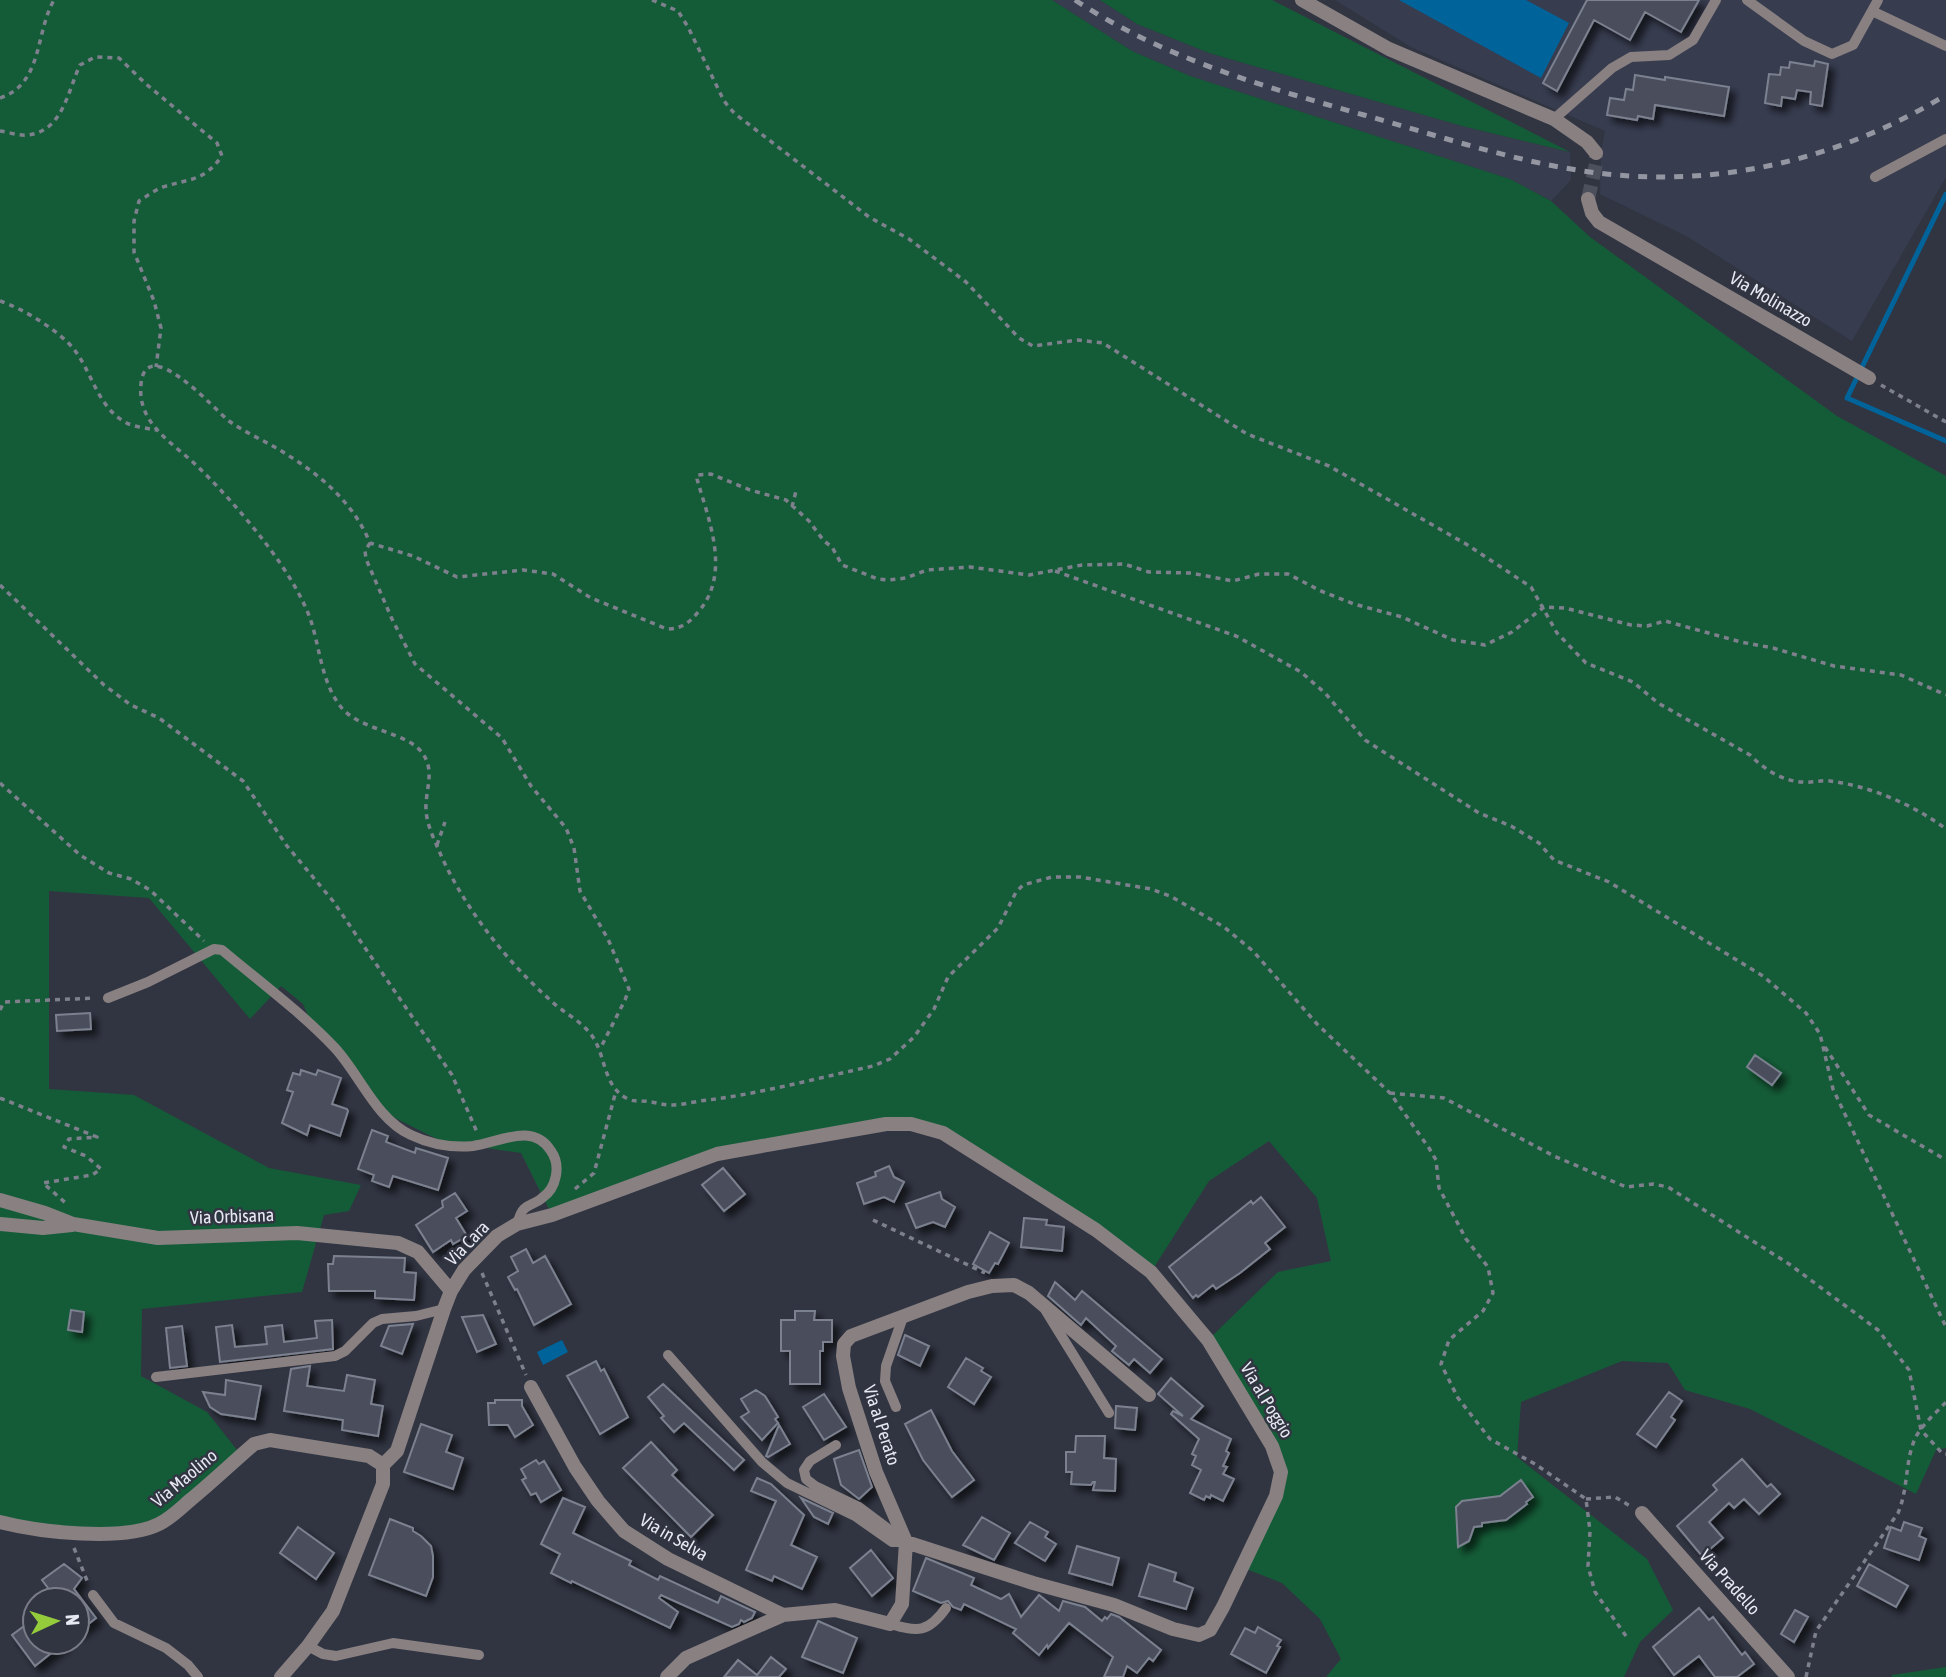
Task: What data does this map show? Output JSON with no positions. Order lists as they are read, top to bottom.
{
  "streets": {
    "street": [
      "Via Molinazzo",
      "Via Orbisana",
      "Via Cara",
      "Via al Poggio",
      "Via al Perato",
      "Via Maolino",
      "Via in Selva",
      "Via Pradello"
    ]
  },
  "crossings": [
    ["Via Orbisana", "Via Cara"],
    ["Via Cara", "Via al Poggio"],
    ["Via Cara", "Via Maolino"],
    ["Via al Poggio", "Via al Perato"]
  ],
  "north": "right"
}
